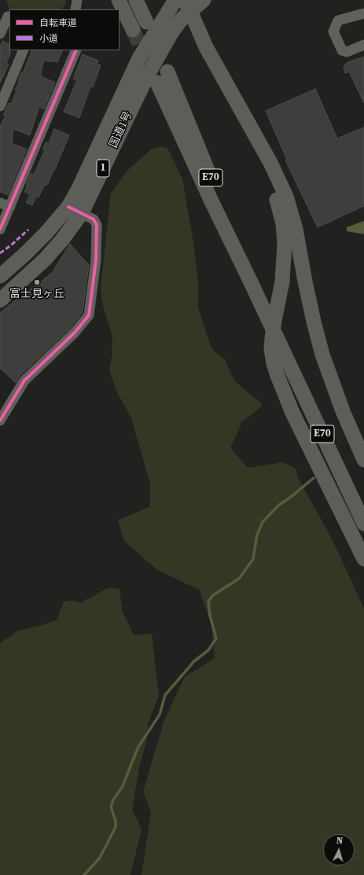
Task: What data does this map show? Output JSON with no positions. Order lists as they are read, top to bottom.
{
  "streets": {
    "highway": ["国道1号", "1", "E70"]
  },
  "places": ["富士見ヶ丘"],
  "legend": ["自転車道", "小道"],
  "north": "top"
}
